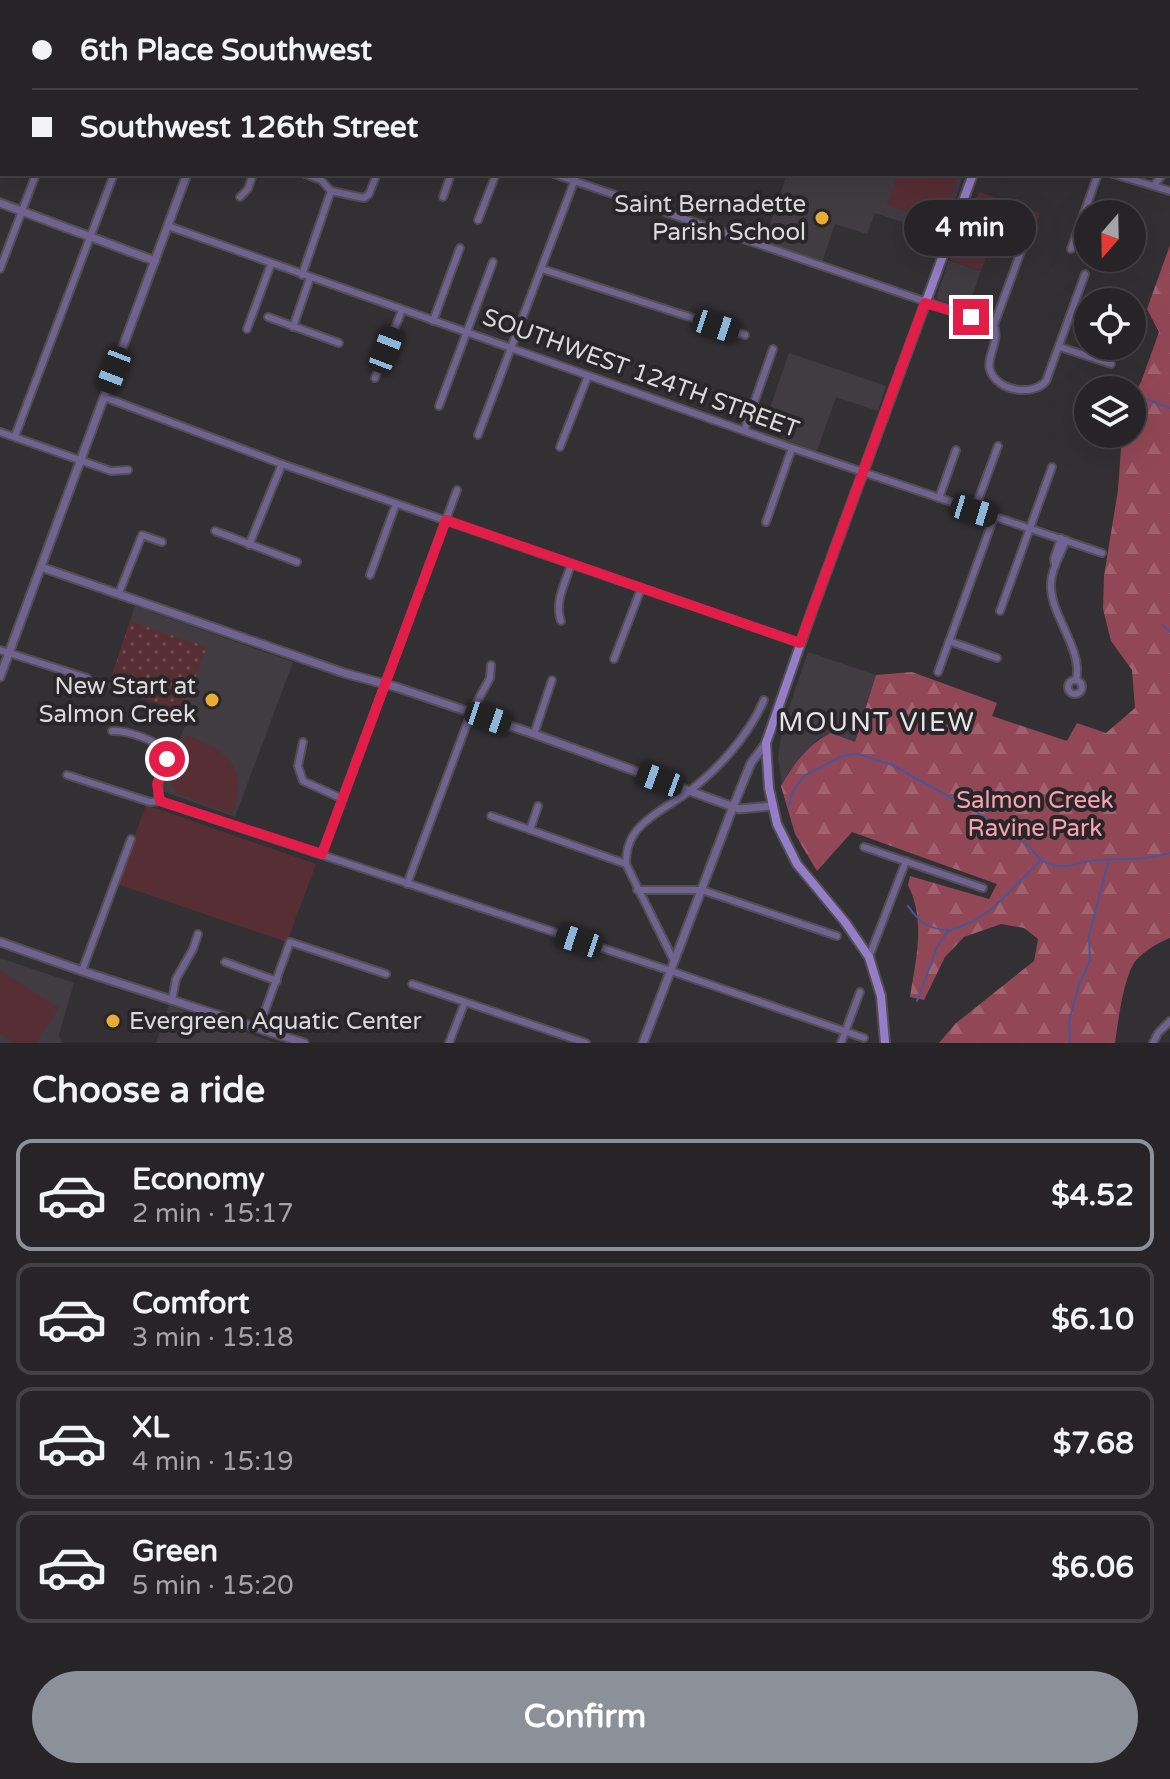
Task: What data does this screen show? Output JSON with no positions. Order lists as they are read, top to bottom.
{
  "streets": {
    "street": ["SOUTHWEST 124TH STREET"]
  },
  "districts": ["MOUNT VIEW"],
  "parks": ["Salmon Creek Ravine Park"],
  "places": ["Saint Bernadette Parish School", "New Start at Salmon Creek", "Evergreen Aquatic Center"],
  "north": "bottom",
  "page": {
    "banner": ["6th Place Southwest", "Southwest 126th Street"],
    "bubble": "4 min",
    "heading": "Choose a ride",
    "list": [
      {
        "name": "Economy",
        "note": "2 min · 15:17",
        "value": "$4.52"
      },
      {
        "name": "Comfort",
        "note": "3 min · 15:18",
        "value": "$6.10"
      },
      {
        "name": "XL",
        "note": "4 min · 15:19",
        "value": "$7.68"
      },
      {
        "name": "Green",
        "note": "5 min · 15:20",
        "value": "$6.06"
      }
    ],
    "buttons": "Confirm"
  }
}
